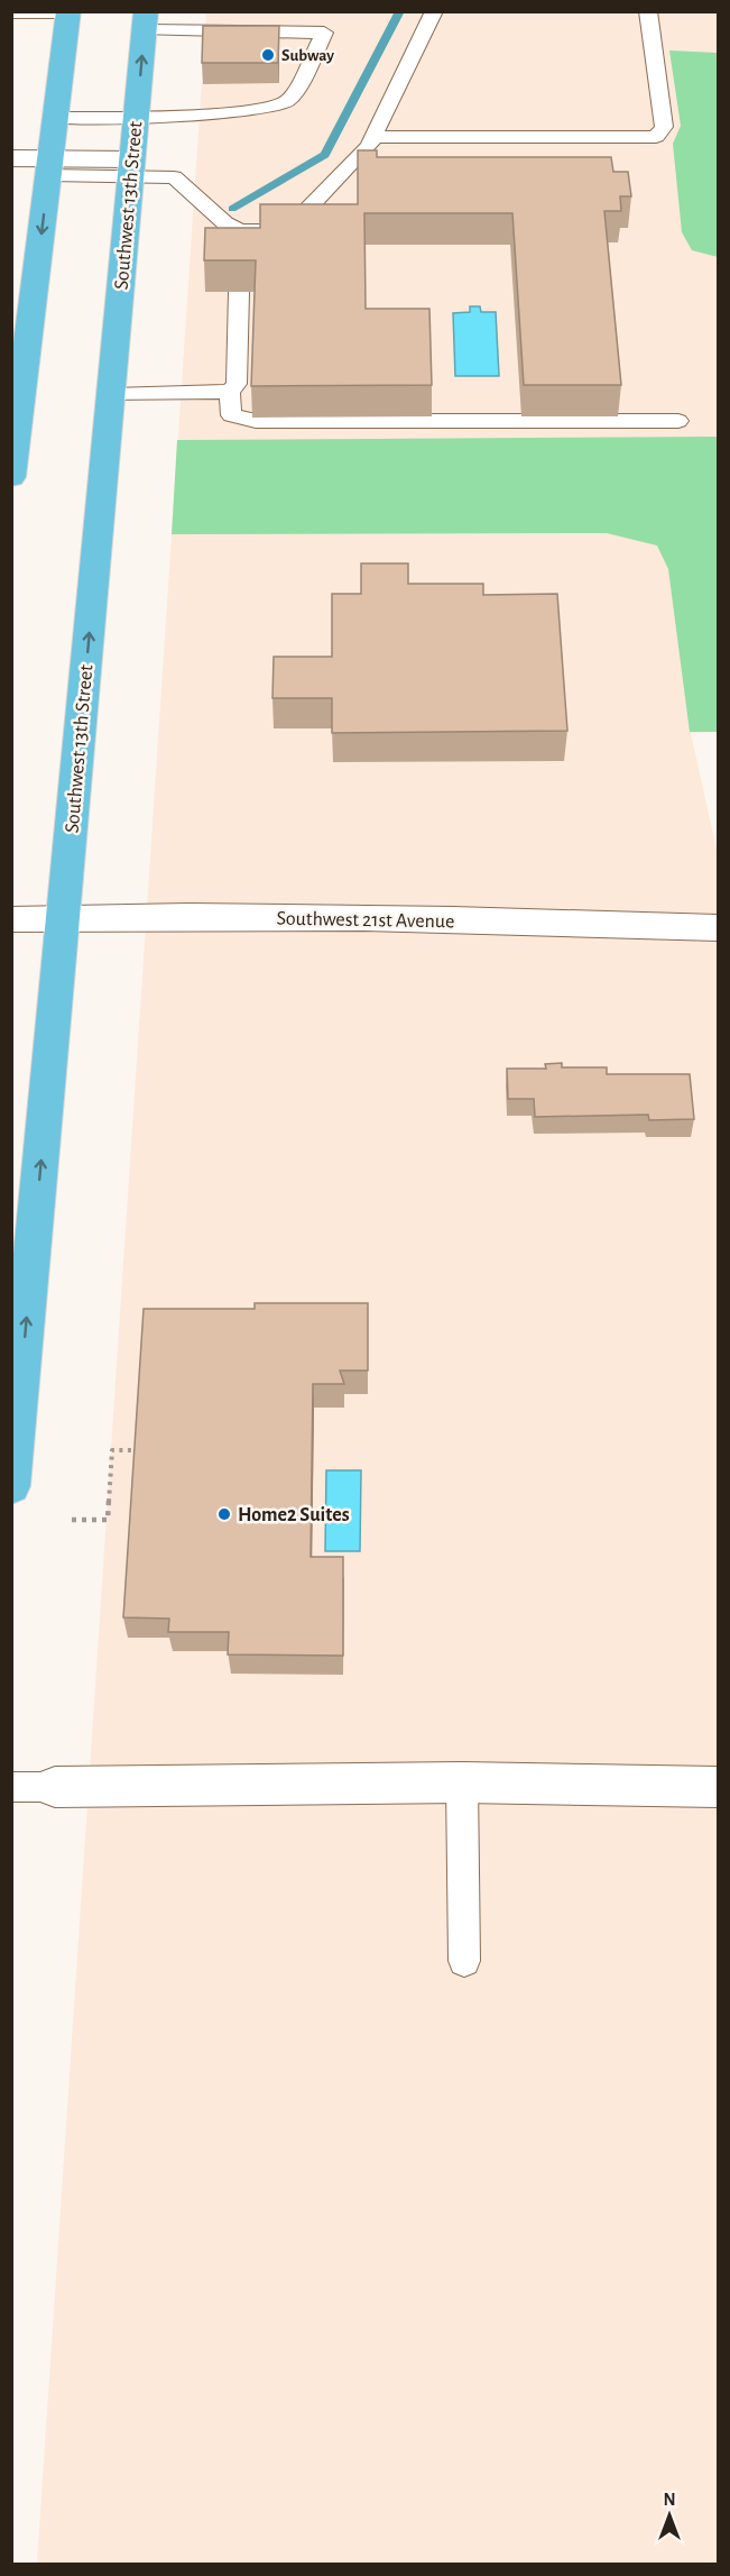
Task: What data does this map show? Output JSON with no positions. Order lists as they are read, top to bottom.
{
  "streets": {
    "main road": ["Southwest 13th Street"],
    "street": ["Southwest 21st Avenue"]
  },
  "crossings": [
    ["Southwest 13th Street", "Southwest 21st Avenue"]
  ],
  "one_way": ["Southwest 13th Street"],
  "places": ["Subway", "Home2 Suites"],
  "north": "top"
}
